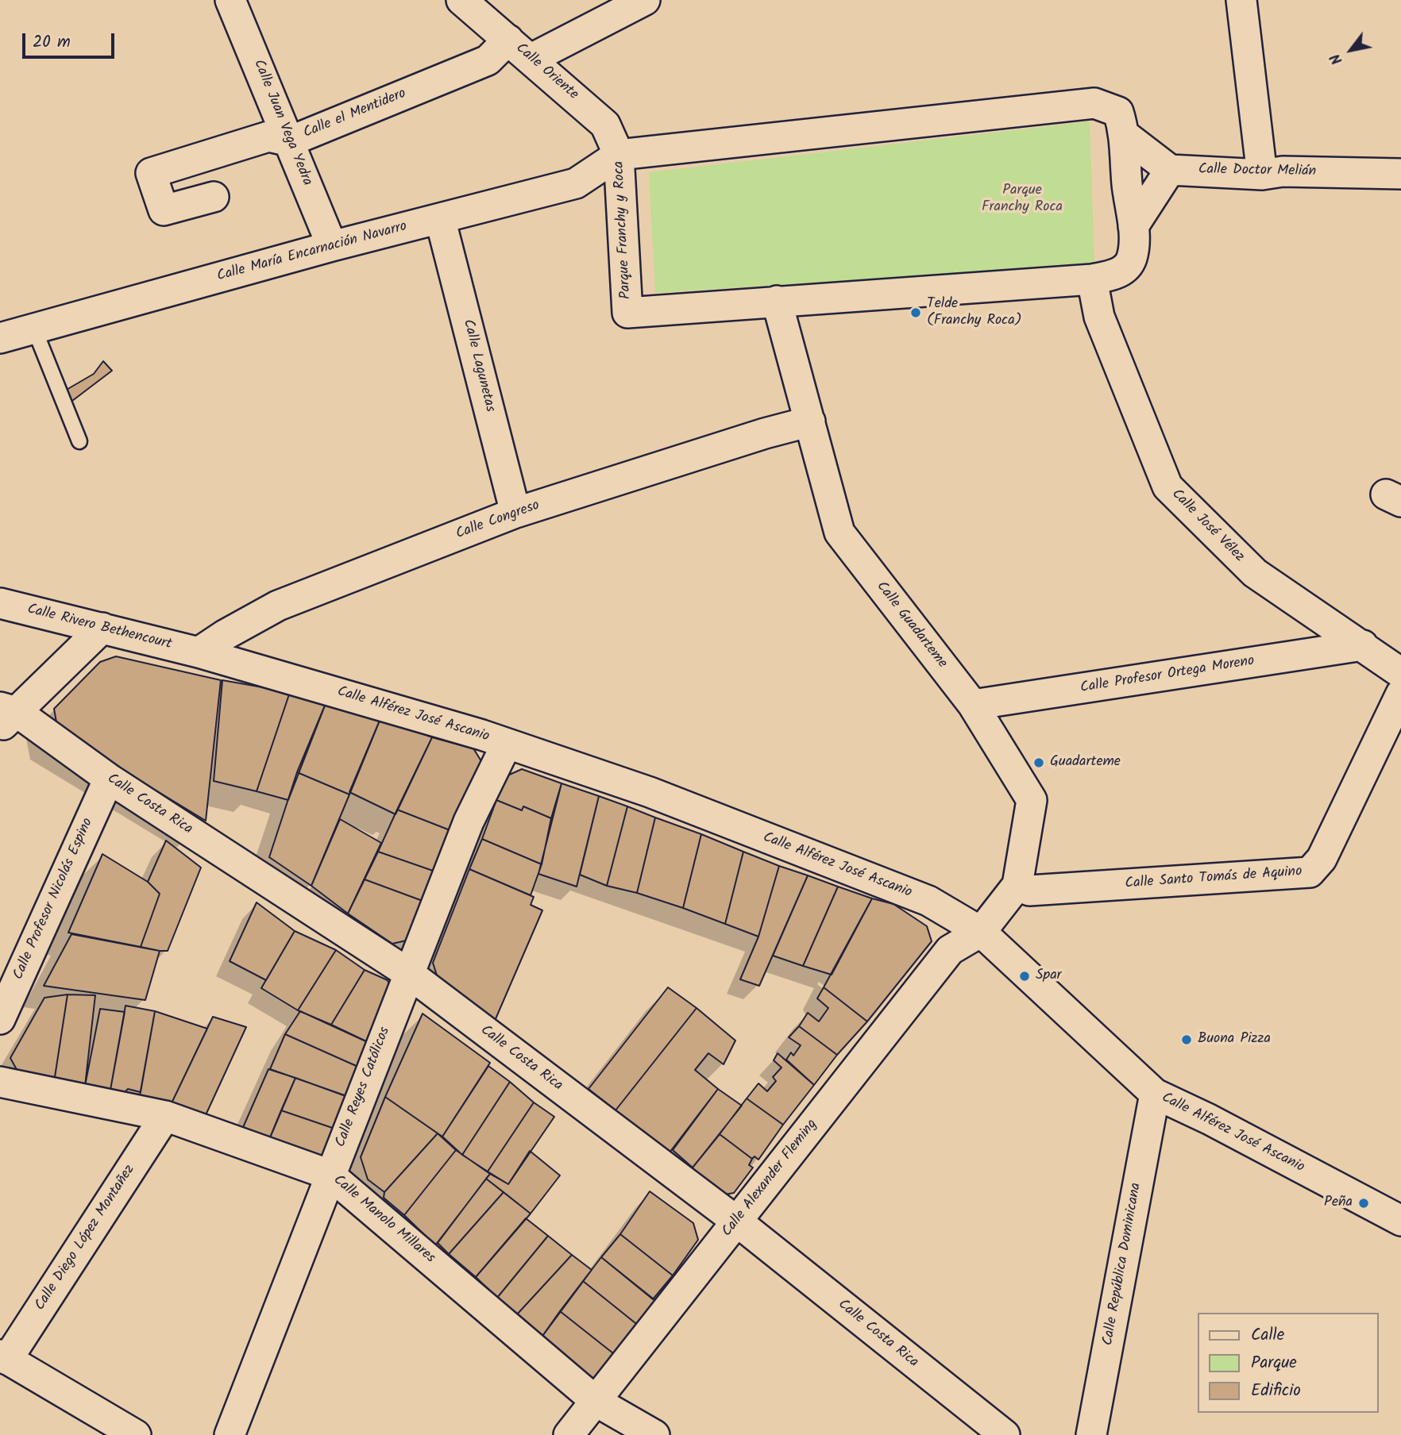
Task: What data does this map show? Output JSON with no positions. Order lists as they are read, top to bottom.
{
  "streets": {
    "street": [
      "Calle Oriente",
      "Calle el Mentidero",
      "Calle Juan Vega Yedra",
      "Calle Doctor Melián",
      "Parque Franchy y Roca",
      "Calle María Encarnación Navarro",
      "Calle Lagunetas",
      "Calle Congreso",
      "Calle José Vélez",
      "Calle Guadarteme",
      "Calle Rivero Bethencourt",
      "Calle Profesor Ortega Moreno",
      "Calle Alférez José Ascanio",
      "Calle Costa Rica",
      "Calle Santo Tomás de Aquino",
      "Calle Profesor Nicolás Espino",
      "Calle Reyes Católicos",
      "Calle Alexander Fleming",
      "Calle Manolo Millares",
      "Calle Diego López Montañez",
      "Calle República Dominicana"
    ]
  },
  "crossings": [
    ["Calle Oriente", "Calle el Mentidero"],
    ["Calle Oriente", "Parque Franchy y Roca"],
    ["Calle Oriente", "Calle María Encarnación Navarro"],
    ["Calle el Mentidero", "Calle Juan Vega Yedra"],
    ["Calle Juan Vega Yedra", "Calle María Encarnación Navarro"],
    ["Parque Franchy y Roca", "Calle María Encarnación Navarro"],
    ["Parque Franchy y Roca", "Calle José Vélez"],
    ["Parque Franchy y Roca", "Calle Guadarteme"],
    ["Calle María Encarnación Navarro", "Calle Lagunetas"],
    ["Calle Lagunetas", "Calle Congreso"],
    ["Calle Congreso", "Calle Guadarteme"],
    ["Calle Congreso", "Calle Rivero Bethencourt"],
    ["Calle Congreso", "Calle Alférez José Ascanio"],
    ["Calle José Vélez", "Calle Profesor Ortega Moreno"],
    ["Calle Guadarteme", "Calle Profesor Ortega Moreno"],
    ["Calle Guadarteme", "Calle Alférez José Ascanio"],
    ["Calle Guadarteme", "Calle Santo Tomás de Aquino"],
    ["Calle Guadarteme", "Calle Alexander Fleming"],
    ["Calle Rivero Bethencourt", "Calle Alférez José Ascanio"],
    ["Calle Alférez José Ascanio", "Calle Reyes Católicos"],
    ["Calle Alférez José Ascanio", "Calle Alexander Fleming"],
    ["Calle Alférez José Ascanio", "Calle República Dominicana"],
    ["Calle Costa Rica", "Calle Profesor Nicolás Espino"],
    ["Calle Costa Rica", "Calle Reyes Católicos"],
    ["Calle Costa Rica", "Calle Alexander Fleming"],
    ["Calle Reyes Católicos", "Calle Manolo Millares"],
    ["Calle Alexander Fleming", "Calle Manolo Millares"],
    ["Calle Manolo Millares", "Calle Diego López Montañez"]
  ],
  "parks": ["Parque Franchy Roca"],
  "places": [
    "Telde (Franchy Roca)",
    "Guadarteme",
    "Spar",
    "Buona Pizza",
    "Peña"
  ],
  "legend": ["Calle", "Parque", "Edificio"],
  "scale_bar": "20 m",
  "north": "bottom left"
}
